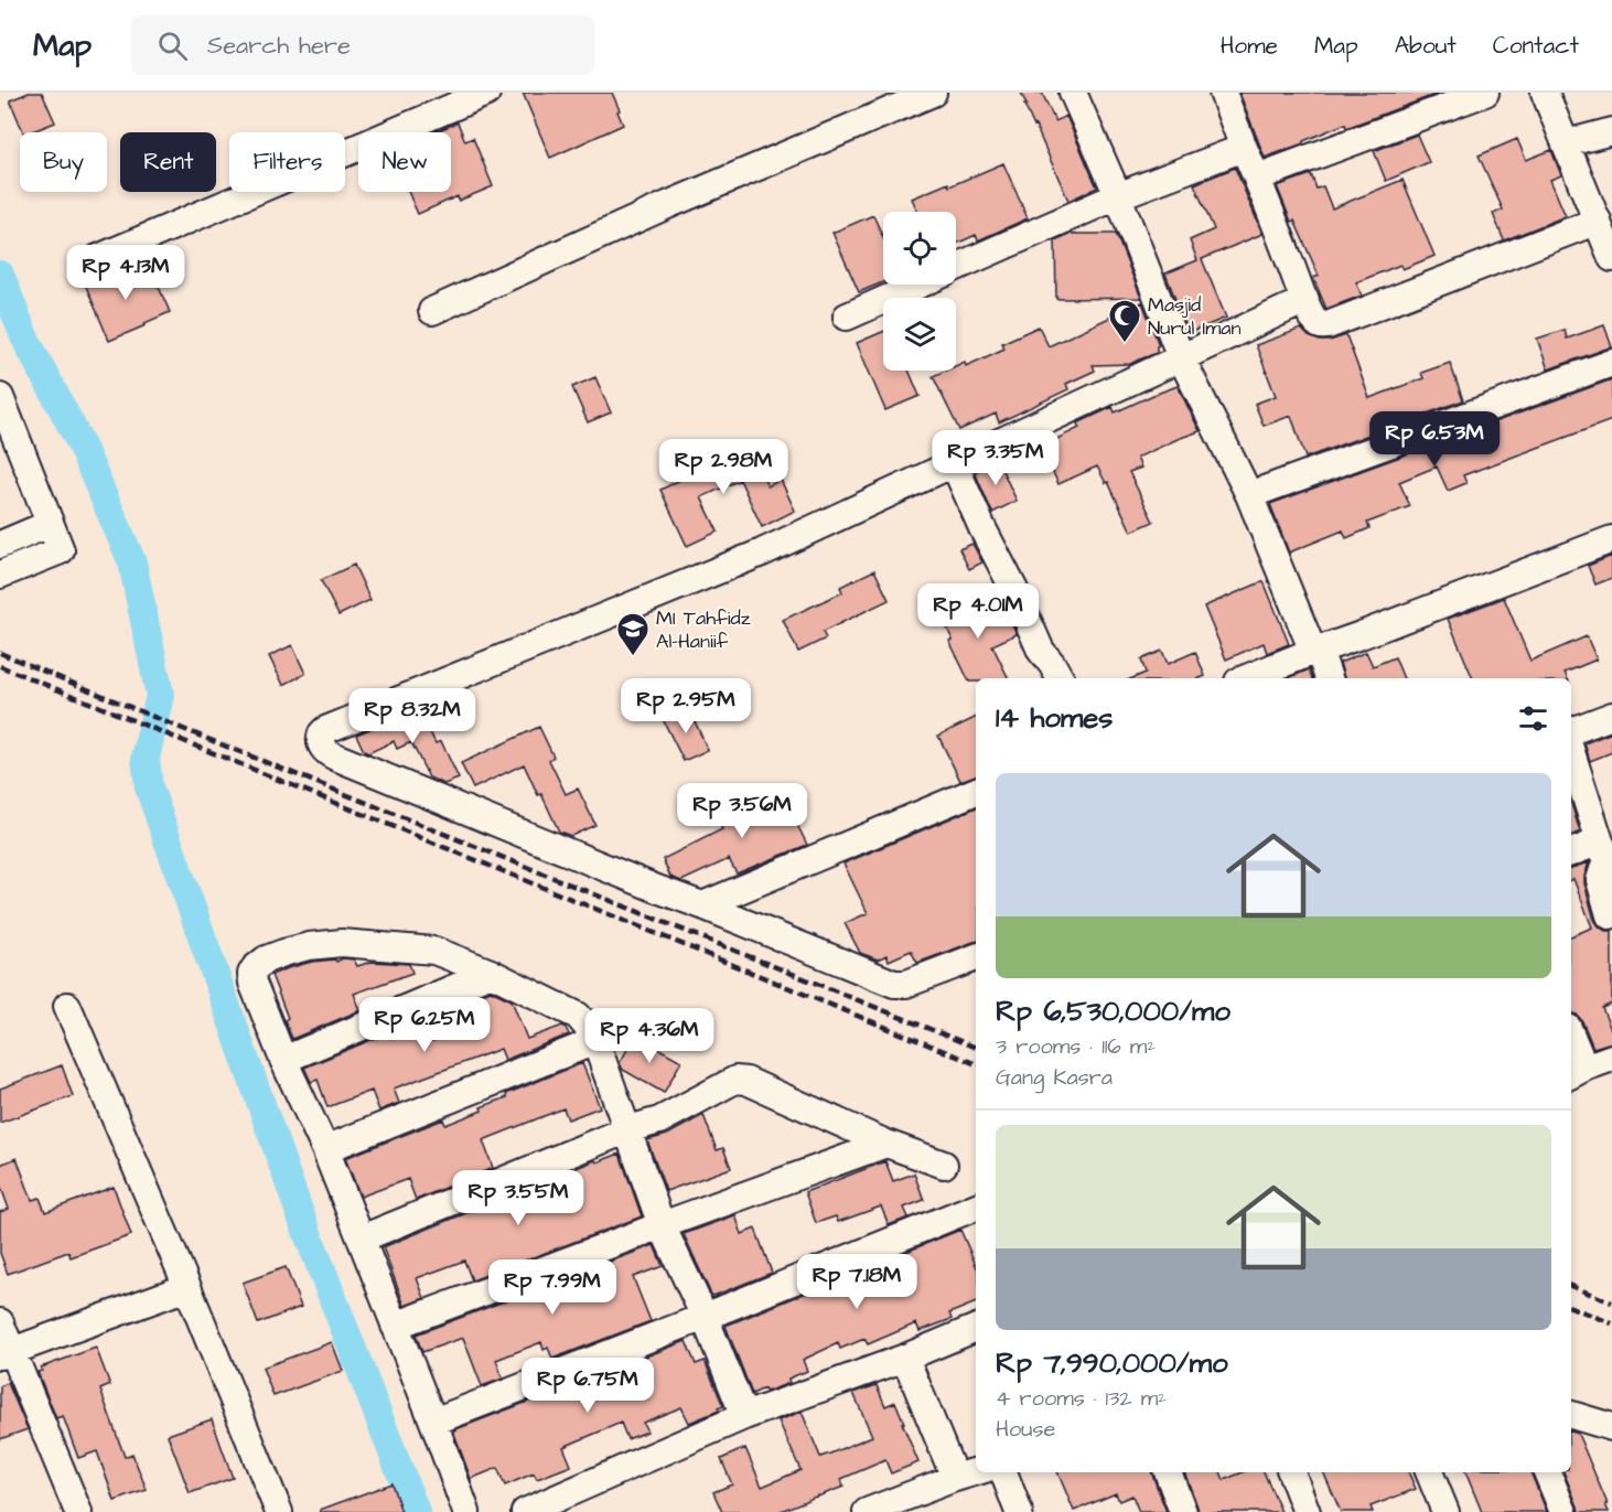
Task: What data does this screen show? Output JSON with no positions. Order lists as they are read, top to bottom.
{
  "places": {
    "mosque": ["Masjid Nurul Iman"],
    "school or university": ["MI Tahfidz Al-Haniif"]
  },
  "page": {
    "header": "Map",
    "search": "Search here",
    "nav": [
      "Home",
      "Map",
      "About",
      "Contact"
    ],
    "chip": [
      "Buy",
      "Rent",
      "Filters",
      "New"
    ],
    "price": [
      "Rp 4.13M",
      "Rp 6.53M",
      "Rp 3.35M",
      "Rp 2.98M",
      "Rp 4.01M",
      "Rp 2.95M",
      "Rp 8.32M",
      "Rp 3.56M",
      "Rp 6.25M",
      "Rp 4.36M",
      "Rp 3.55M",
      "Rp 7.18M",
      "Rp 7.99M",
      "Rp 6.75M"
    ],
    "heading": "14 homes",
    "list": [
      {
        "name": "Rp 6,530,000/mo",
        "note": "3 rooms · 116 m² · Gang Kasra"
      },
      {
        "name": "Rp 7,990,000/mo",
        "note": "4 rooms · 132 m² · House"
      }
    ]
  }
}
